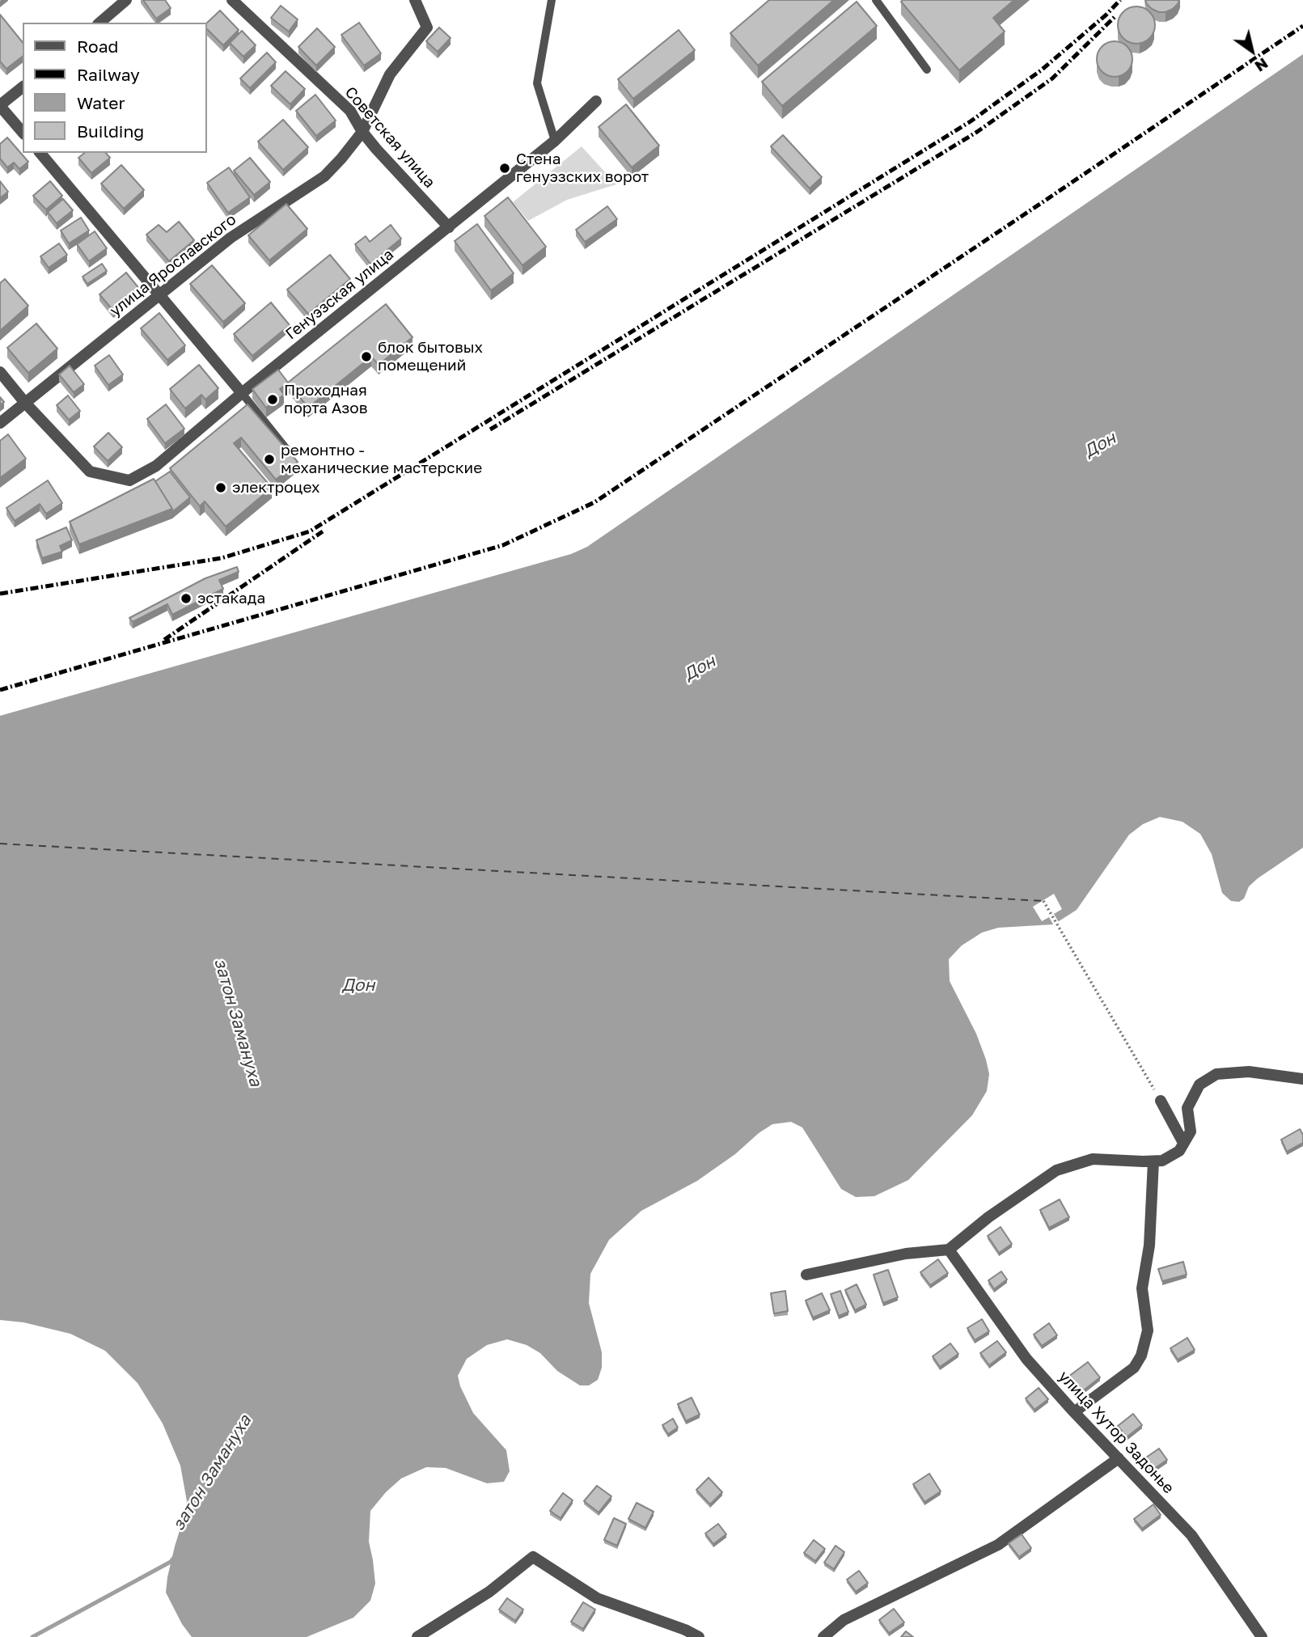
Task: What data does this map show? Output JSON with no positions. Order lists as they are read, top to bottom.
{
  "streets": {
    "street": [
      "Советская улица",
      "улица Ярославского",
      "Генуэзская улица",
      "улица Хутор Задонье"
    ]
  },
  "crossings": [
    ["Советская улица", "улица Ярославского"],
    ["Советская улица", "Генуэзская улица"],
    ["улица Ярославского", "Генуэзская улица"]
  ],
  "water": ["Дон", "затон Замануха"],
  "places": [
    "Стена генуэзских ворот",
    "блок бытовых помещений",
    "Проходная порта Азов",
    "ремонтно - механические мастерские",
    "электроцех",
    "эстакада"
  ],
  "legend": [
    "Road",
    "Railway",
    "Water",
    "Building"
  ],
  "north": "bottom right"
}
